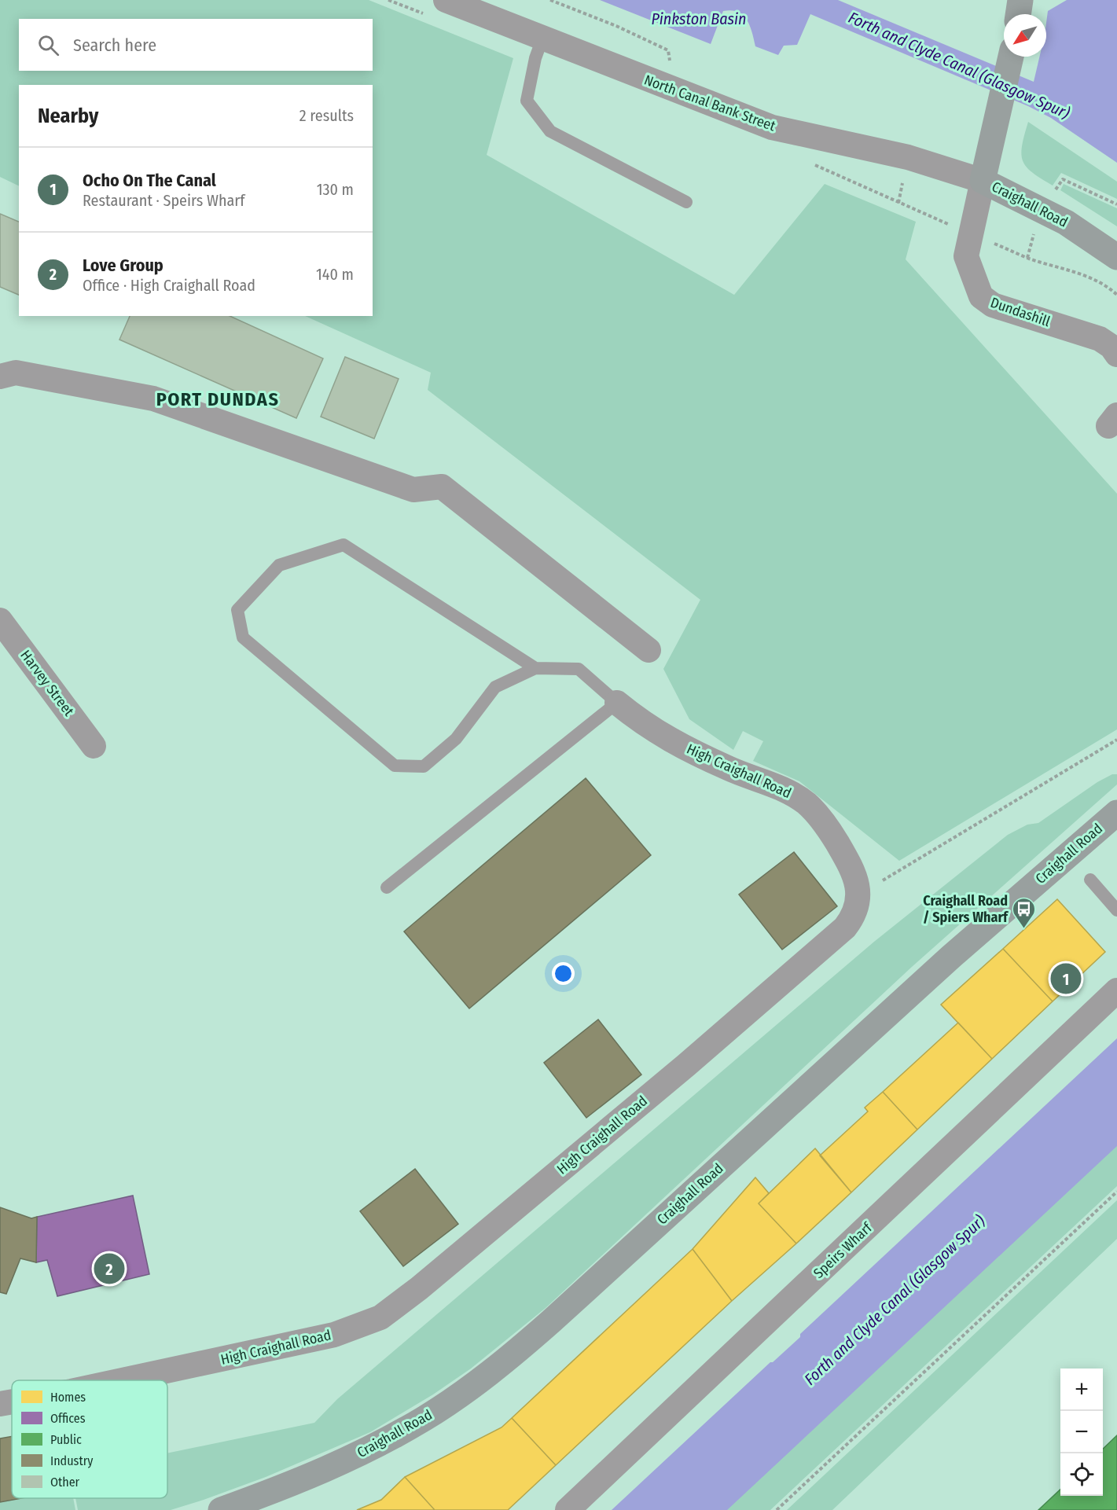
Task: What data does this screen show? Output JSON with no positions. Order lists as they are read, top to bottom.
{
  "streets": {
    "main road": ["Craighall Road"],
    "street": [
      "North Canal Bank Street",
      "Dundashill",
      "Harvey Street",
      "High Craighall Road",
      "Speirs Wharf"
    ]
  },
  "crossings": [
    ["North Canal Bank Street", "Craighall Road"],
    ["North Canal Bank Street", "Dundashill"],
    ["Craighall Road", "Dundashill"]
  ],
  "districts": ["PORT DUNDAS"],
  "water": ["Pinkston Basin", "Forth and Clyde Canal (Glasgow Spur)"],
  "places": {
    "bus stop": ["Craighall Road / Spiers Wharf"]
  },
  "legend": [
    "Homes",
    "Offices",
    "Public",
    "Industry",
    "Other"
  ],
  "north": "bottom left",
  "page": {
    "search": "Search here",
    "heading": ["Nearby", "2 results"],
    "list": [
      {
        "mark": "1",
        "name": "Ocho On The Canal",
        "note": "Restaurant · Speirs Wharf",
        "value": "130 m"
      },
      {
        "mark": "2",
        "name": "Love Group",
        "note": "Office · High Craighall Road",
        "value": "140 m"
      }
    ],
    "pins": ["1", "2"],
    "map_buttons": ["+", "−"]
  }
}
